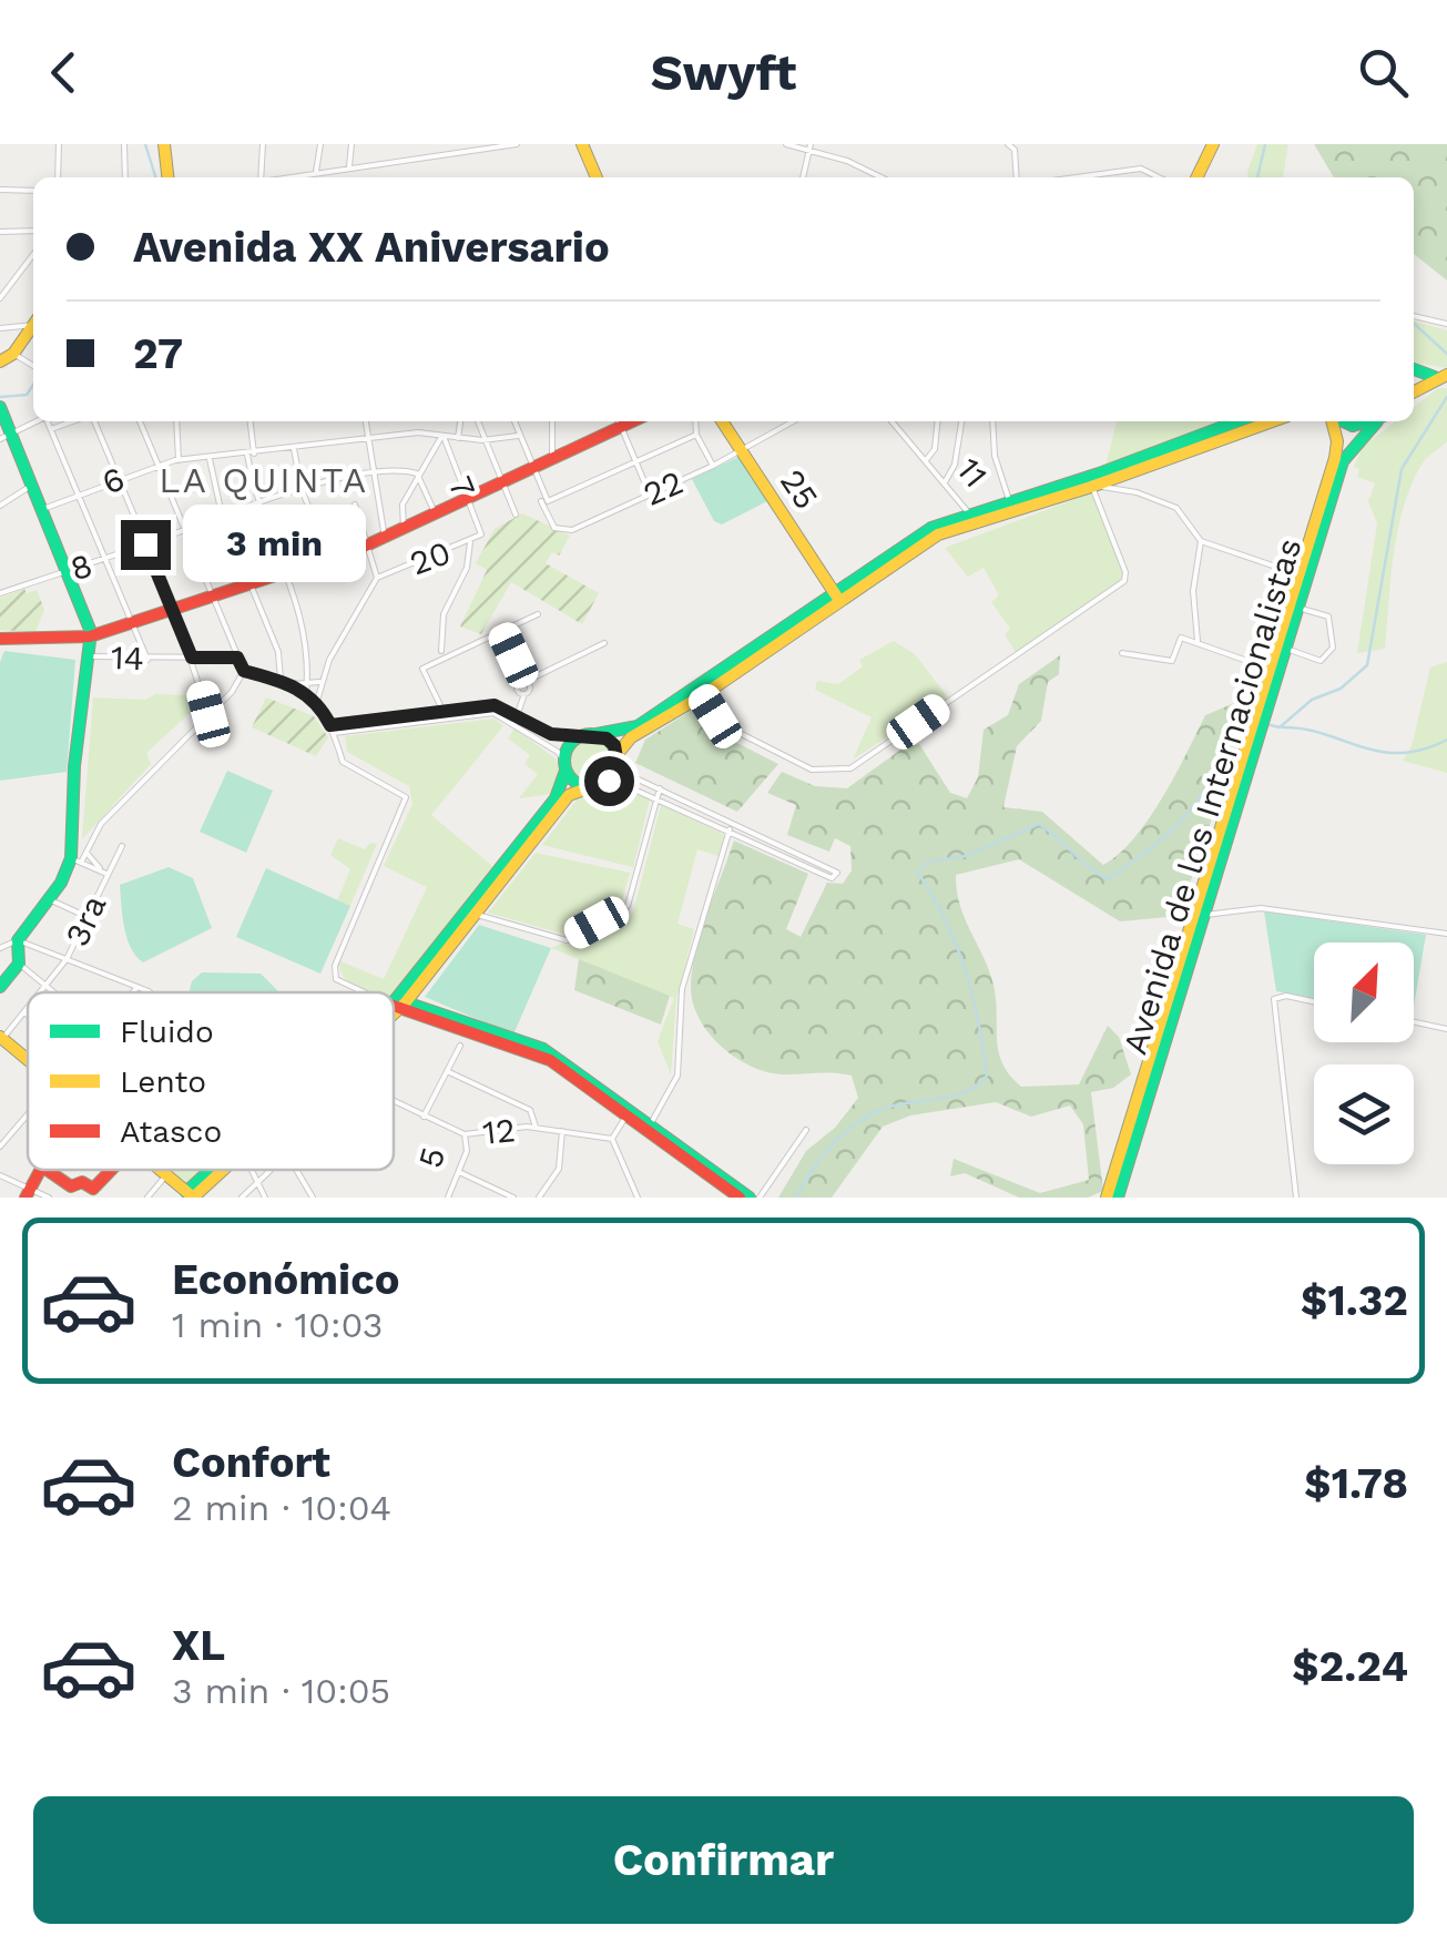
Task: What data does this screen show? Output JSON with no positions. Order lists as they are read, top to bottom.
{
  "streets": {
    "main road": ["25", "Avenida de los Internacionalistas"],
    "street": [
      "11",
      "6",
      "7",
      "22",
      "20",
      "8",
      "14",
      "3ra",
      "12",
      "5"
    ]
  },
  "crossings": [
    ["6", "7"],
    ["7", "20"],
    ["22", "25"],
    ["12", "5"]
  ],
  "districts": ["LA QUINTA"],
  "legend": ["Fluido", "Lento", "Atasco"],
  "north": "top right",
  "page": {
    "header": "Swyft",
    "banner": ["Avenida XX Aniversario", "27"],
    "bubble": "3 min",
    "list": [
      {
        "name": "Económico",
        "note": "1 min · 10:03",
        "value": "$1.32"
      },
      {
        "name": "Confort",
        "note": "2 min · 10:04",
        "value": "$1.78"
      },
      {
        "name": "XL",
        "note": "3 min · 10:05",
        "value": "$2.24"
      }
    ],
    "buttons": "Confirmar"
  }
}
